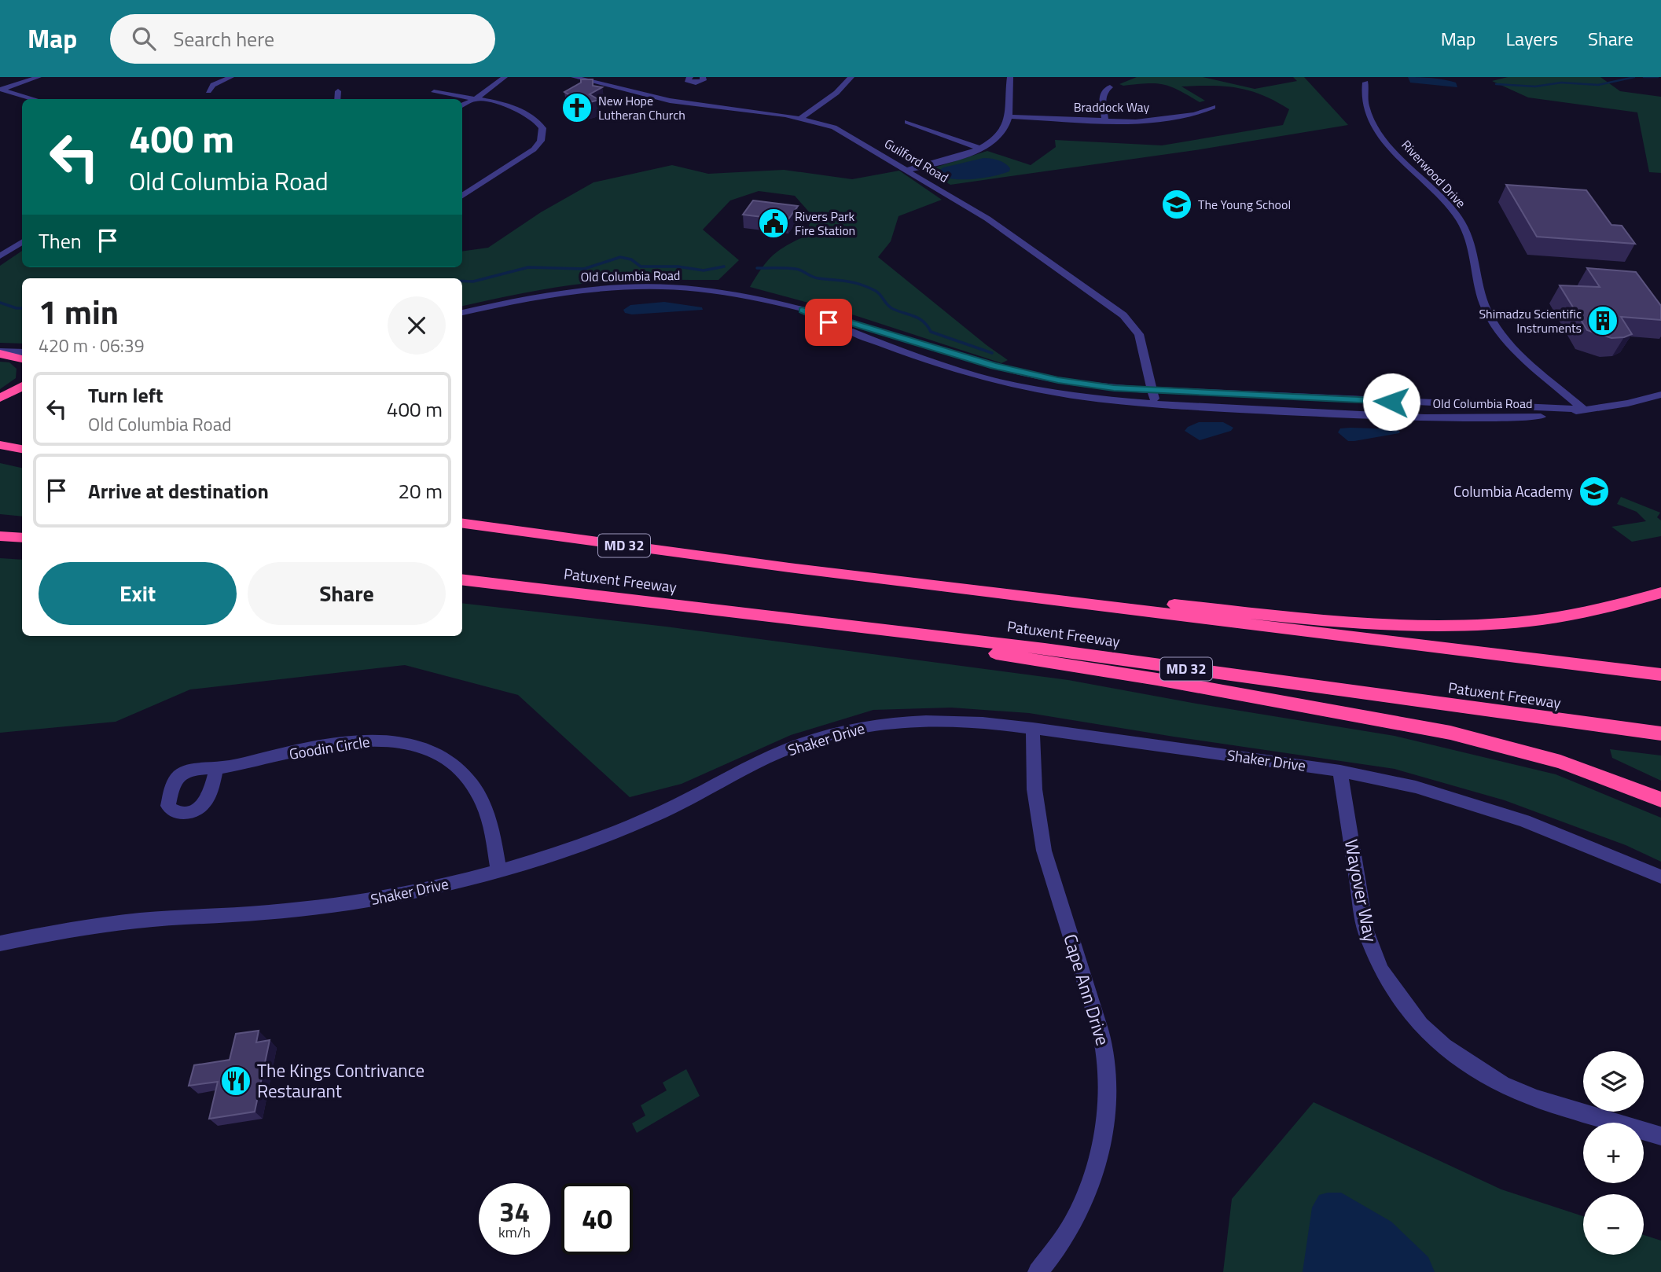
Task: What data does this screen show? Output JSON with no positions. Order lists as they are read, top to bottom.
{
  "streets": {
    "highway": ["MD 32", "Patuxent Freeway"],
    "street": [
      "Braddock Way",
      "Guilford Road",
      "Riverwood Drive",
      "Old Columbia Road",
      "Shaker Drive",
      "Goodin Circle",
      "Wayover Way",
      "Cape Ann Drive"
    ]
  },
  "crossings": [
    ["Guilford Road", "Old Columbia Road"],
    ["Riverwood Drive", "Old Columbia Road"],
    ["Shaker Drive", "Goodin Circle"],
    ["Shaker Drive", "Wayover Way"],
    ["Shaker Drive", "Cape Ann Drive"]
  ],
  "places": {
    "church": ["New Hope Lutheran Church"],
    "school or university": ["The Young School", "Columbia Academy"],
    "public building": ["Rivers Park Fire Station"],
    "building": ["Shimadzu Scientific Instruments"],
    "restaurant": ["The Kings Contrivance Restaurant"]
  },
  "page": {
    "header": "Map",
    "search": "Search here",
    "nav": ["Map", "Layers", "Share"],
    "turn": ["400 m", "Old Columbia Road"],
    "then": "Then",
    "heading": ["1 min", "420 m · 06:39"],
    "list": [
      {
        "name": "Turn left",
        "note": "Old Columbia Road",
        "value": "400 m"
      },
      {
        "name": "Arrive at destination",
        "value": "20 m"
      }
    ],
    "buttons": ["Exit", "Share"],
    "map_buttons": ["+", "−"],
    "speed": "34 km/h",
    "limit": "40"
  }
}
